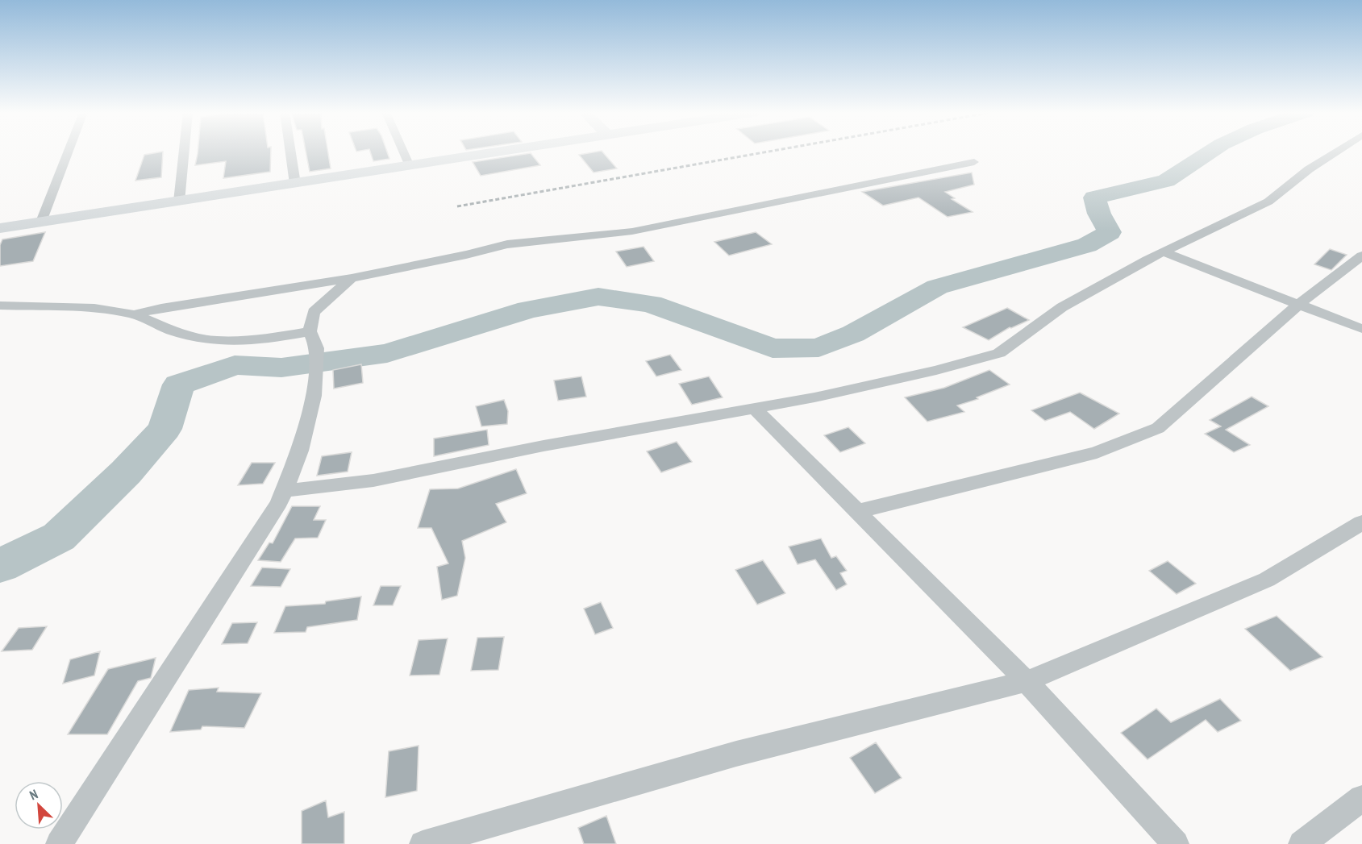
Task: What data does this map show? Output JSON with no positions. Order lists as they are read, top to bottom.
{
  "north": "top left"
}
